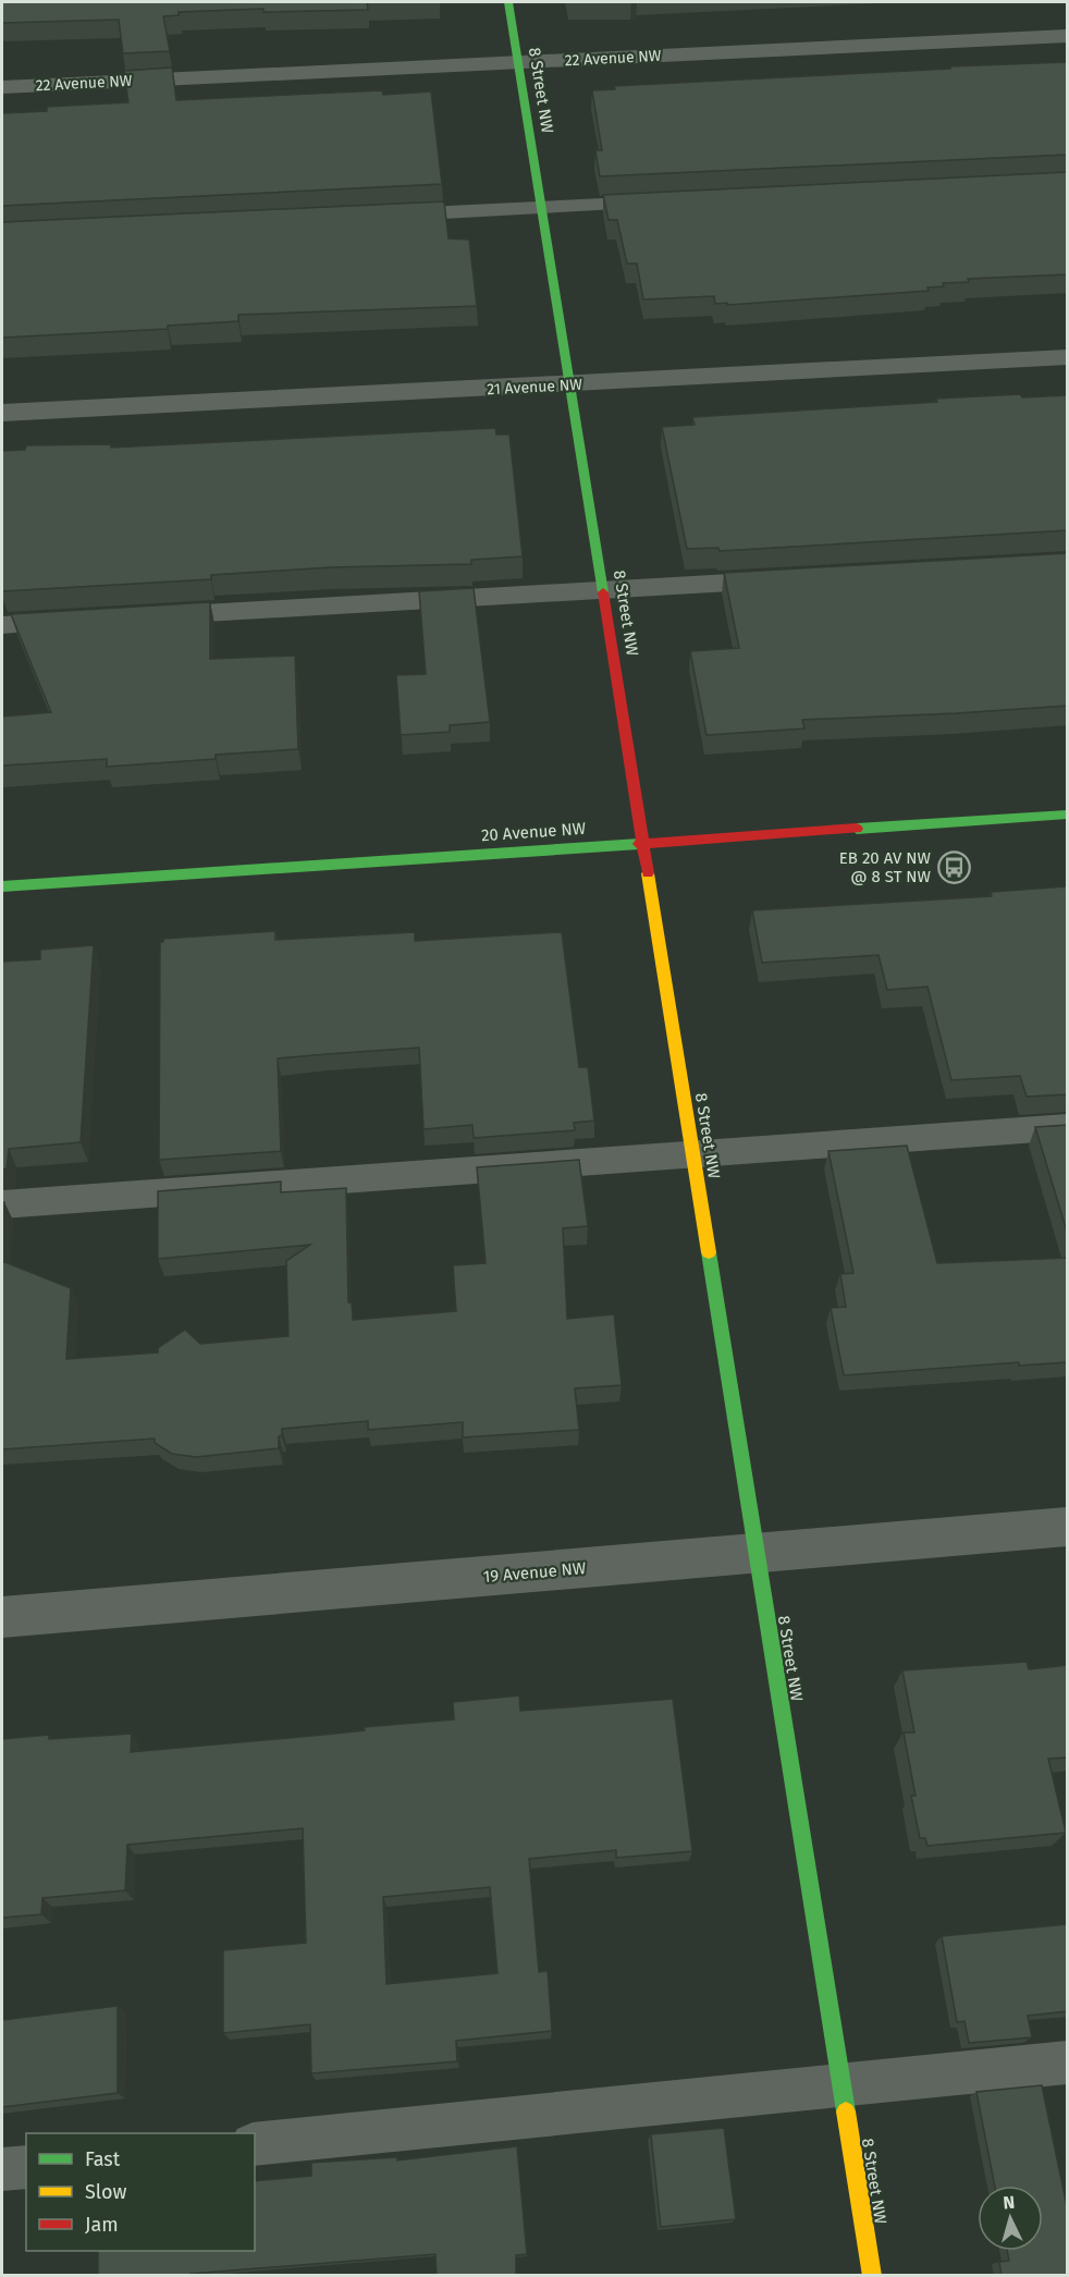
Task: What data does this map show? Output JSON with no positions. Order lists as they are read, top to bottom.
{
  "streets": {
    "street": [
      "22 Avenue NW",
      "8 Street NW",
      "21 Avenue NW",
      "20 Avenue NW",
      "19 Avenue NW"
    ]
  },
  "crossings": [
    ["22 Avenue NW", "8 Street NW"],
    ["8 Street NW", "21 Avenue NW"],
    ["8 Street NW", "20 Avenue NW"],
    ["8 Street NW", "19 Avenue NW"]
  ],
  "places": {
    "bus stop": ["EB 20 AV NW @ 8 ST NW"]
  },
  "legend": ["Fast", "Slow", "Jam"],
  "north": "top"
}
